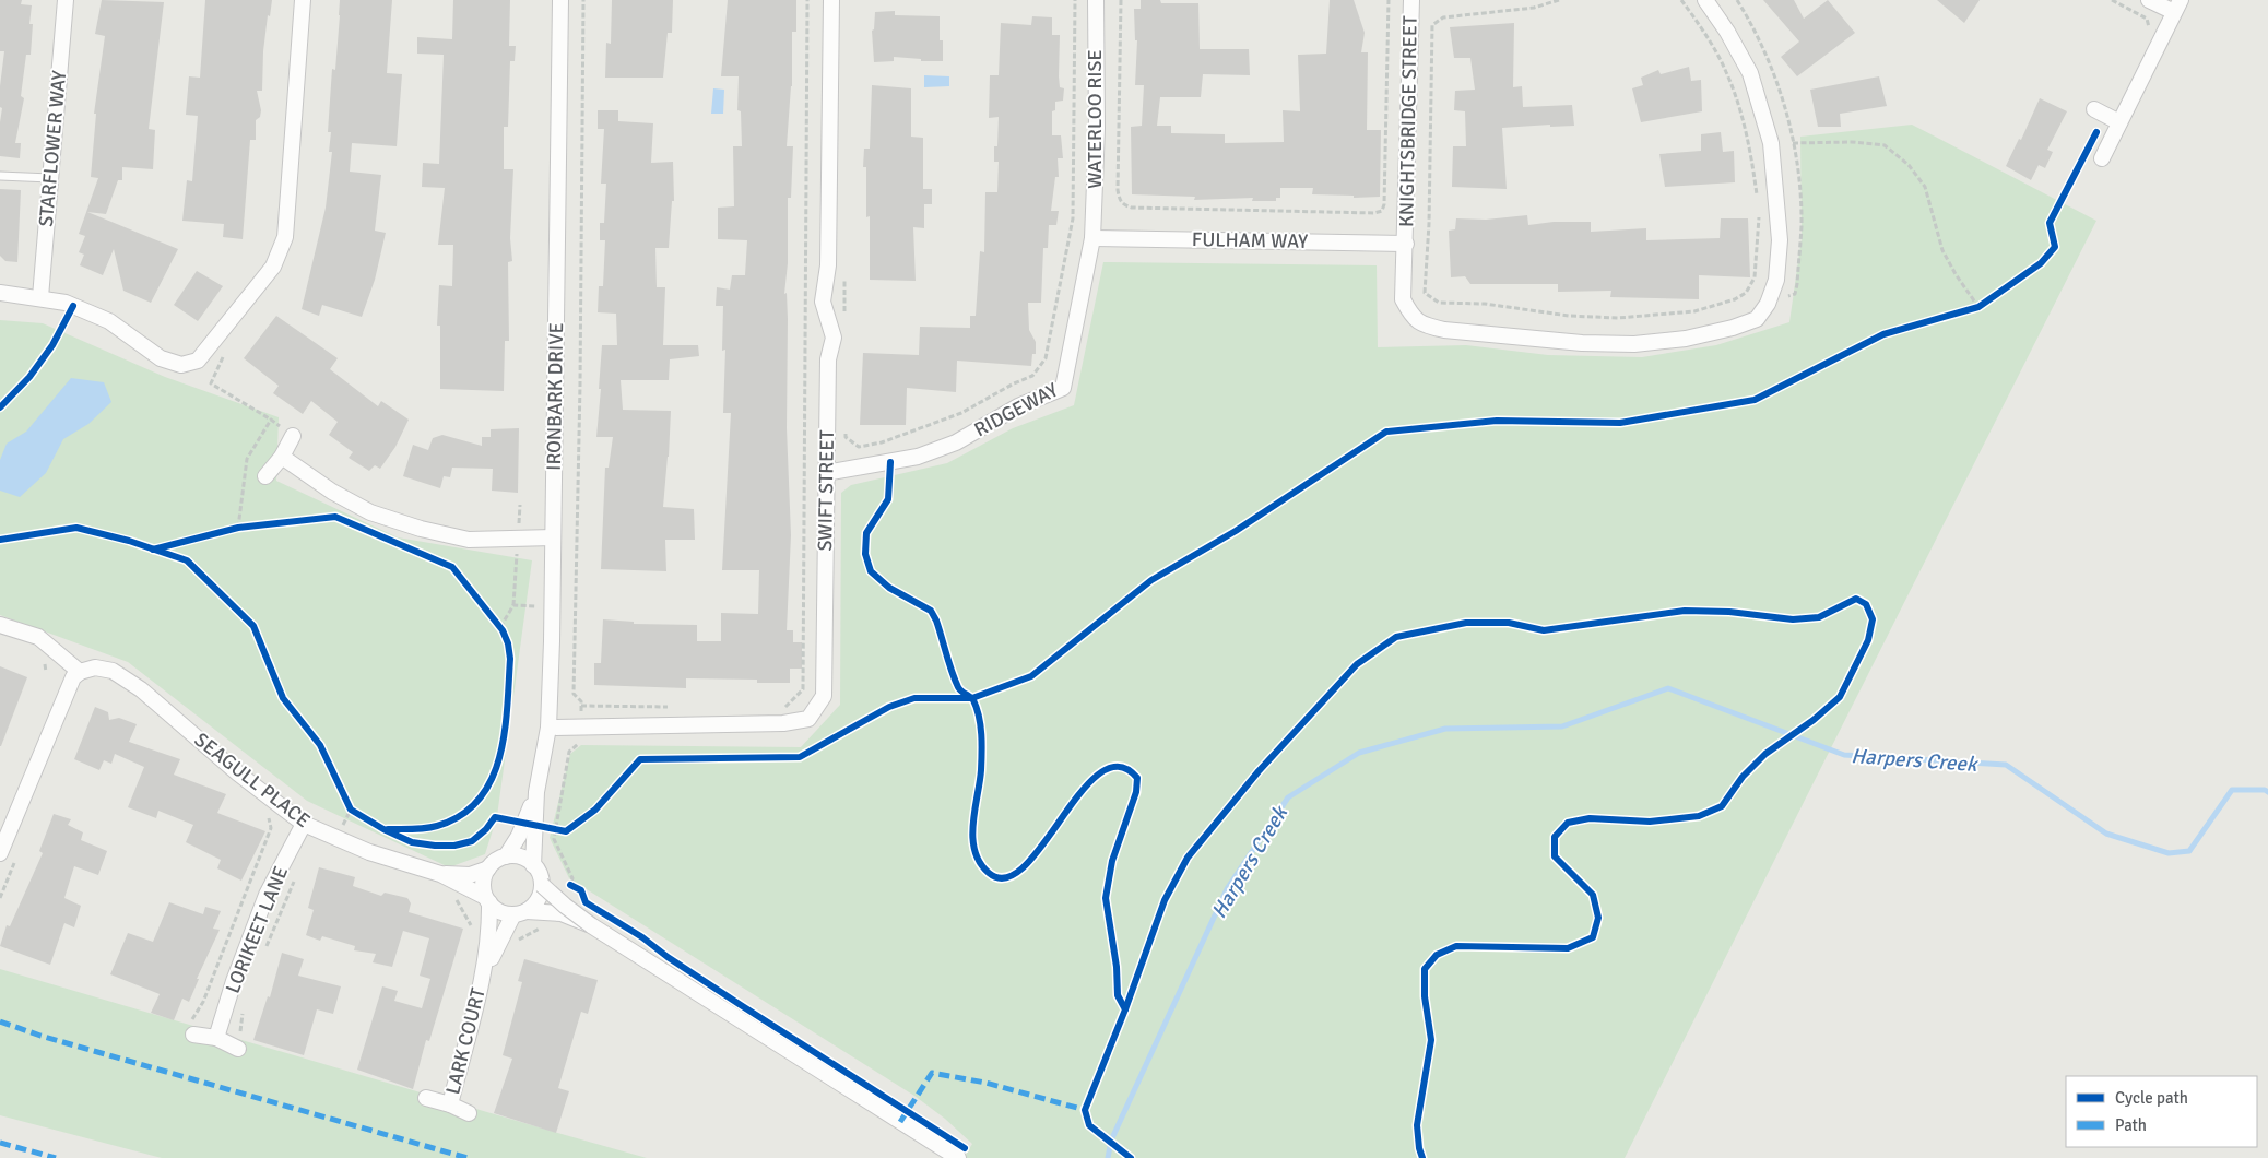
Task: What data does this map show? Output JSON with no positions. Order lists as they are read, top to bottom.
{
  "streets": {
    "street": [
      "WATERLOO RISE",
      "KNIGHTSBRIDGE STREET",
      "STARFLOWER WAY",
      "FULHAM WAY",
      "IRONBARK DRIVE",
      "RIDGEWAY",
      "SWIFT STREET",
      "SEAGULL PLACE",
      "LORIKEET LANE",
      "LARK COURT"
    ]
  },
  "crossings": [
    ["WATERLOO RISE", "FULHAM WAY"],
    ["WATERLOO RISE", "RIDGEWAY"],
    ["KNIGHTSBRIDGE STREET", "FULHAM WAY"],
    ["FULHAM WAY", "RIDGEWAY"],
    ["IRONBARK DRIVE", "SWIFT STREET"],
    ["IRONBARK DRIVE", "SEAGULL PLACE"],
    ["IRONBARK DRIVE", "LARK COURT"],
    ["RIDGEWAY", "SWIFT STREET"],
    ["SEAGULL PLACE", "LORIKEET LANE"],
    ["SEAGULL PLACE", "LARK COURT"]
  ],
  "water": ["Harpers Creek"],
  "legend": ["Cycle path", "Path"]
}
